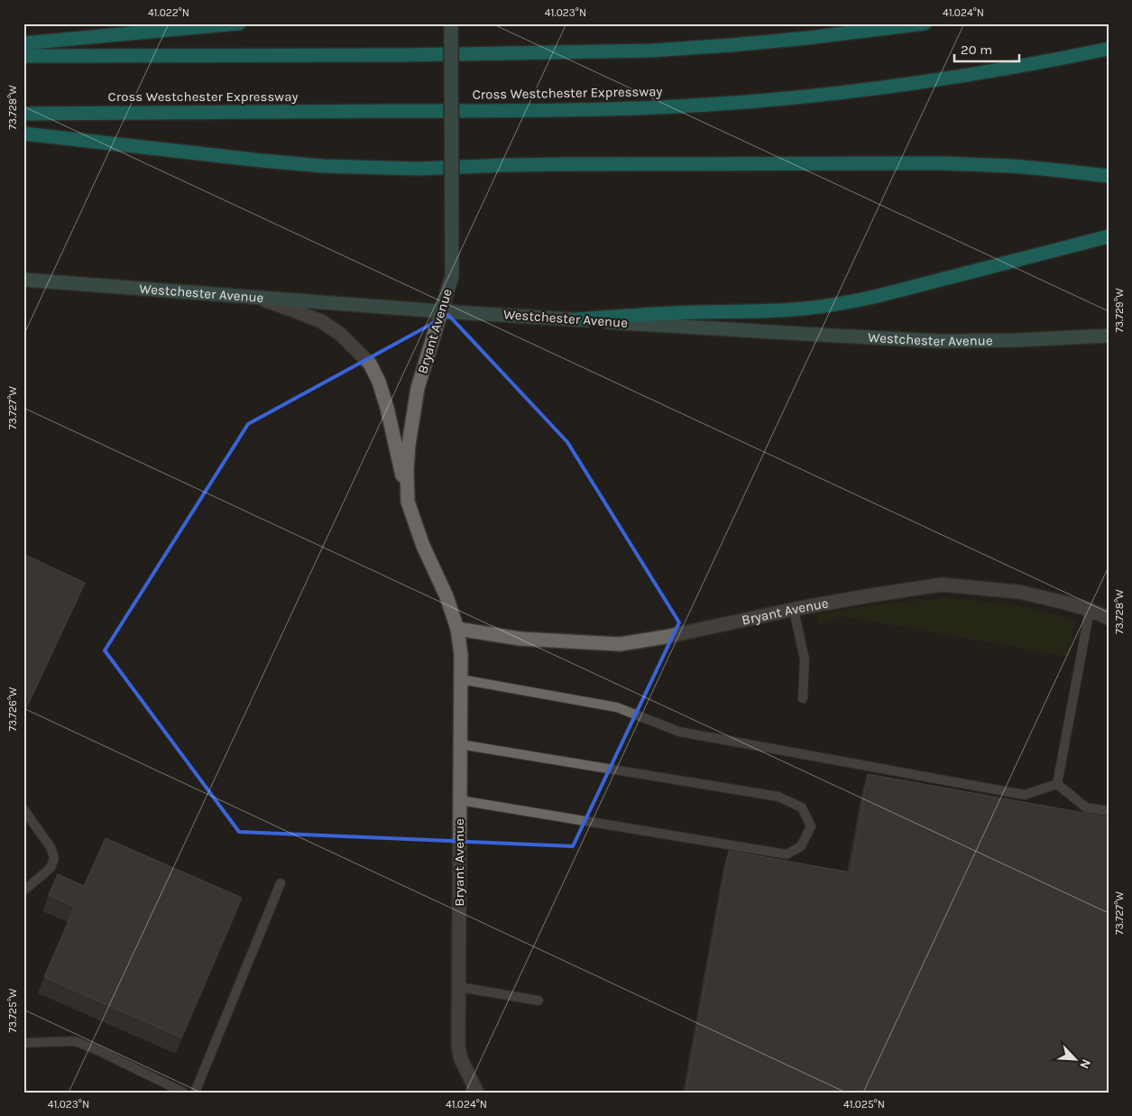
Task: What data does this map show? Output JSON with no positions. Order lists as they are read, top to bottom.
{
  "streets": {
    "highway": ["Cross Westchester Expressway"],
    "main road": ["Westchester Avenue", "Bryant Avenue"]
  },
  "crossings": [
    ["Westchester Avenue", "Bryant Avenue"]
  ],
  "scale_bar": "20 m",
  "north": "bottom right",
  "coordinates": [
    "41.022°N",
    "41.023°N",
    "41.024°N",
    "73.728°W",
    "73.729°W",
    "73.727°W",
    "73.726°W",
    "73.725°W",
    "41.025°N"
  ]
}
